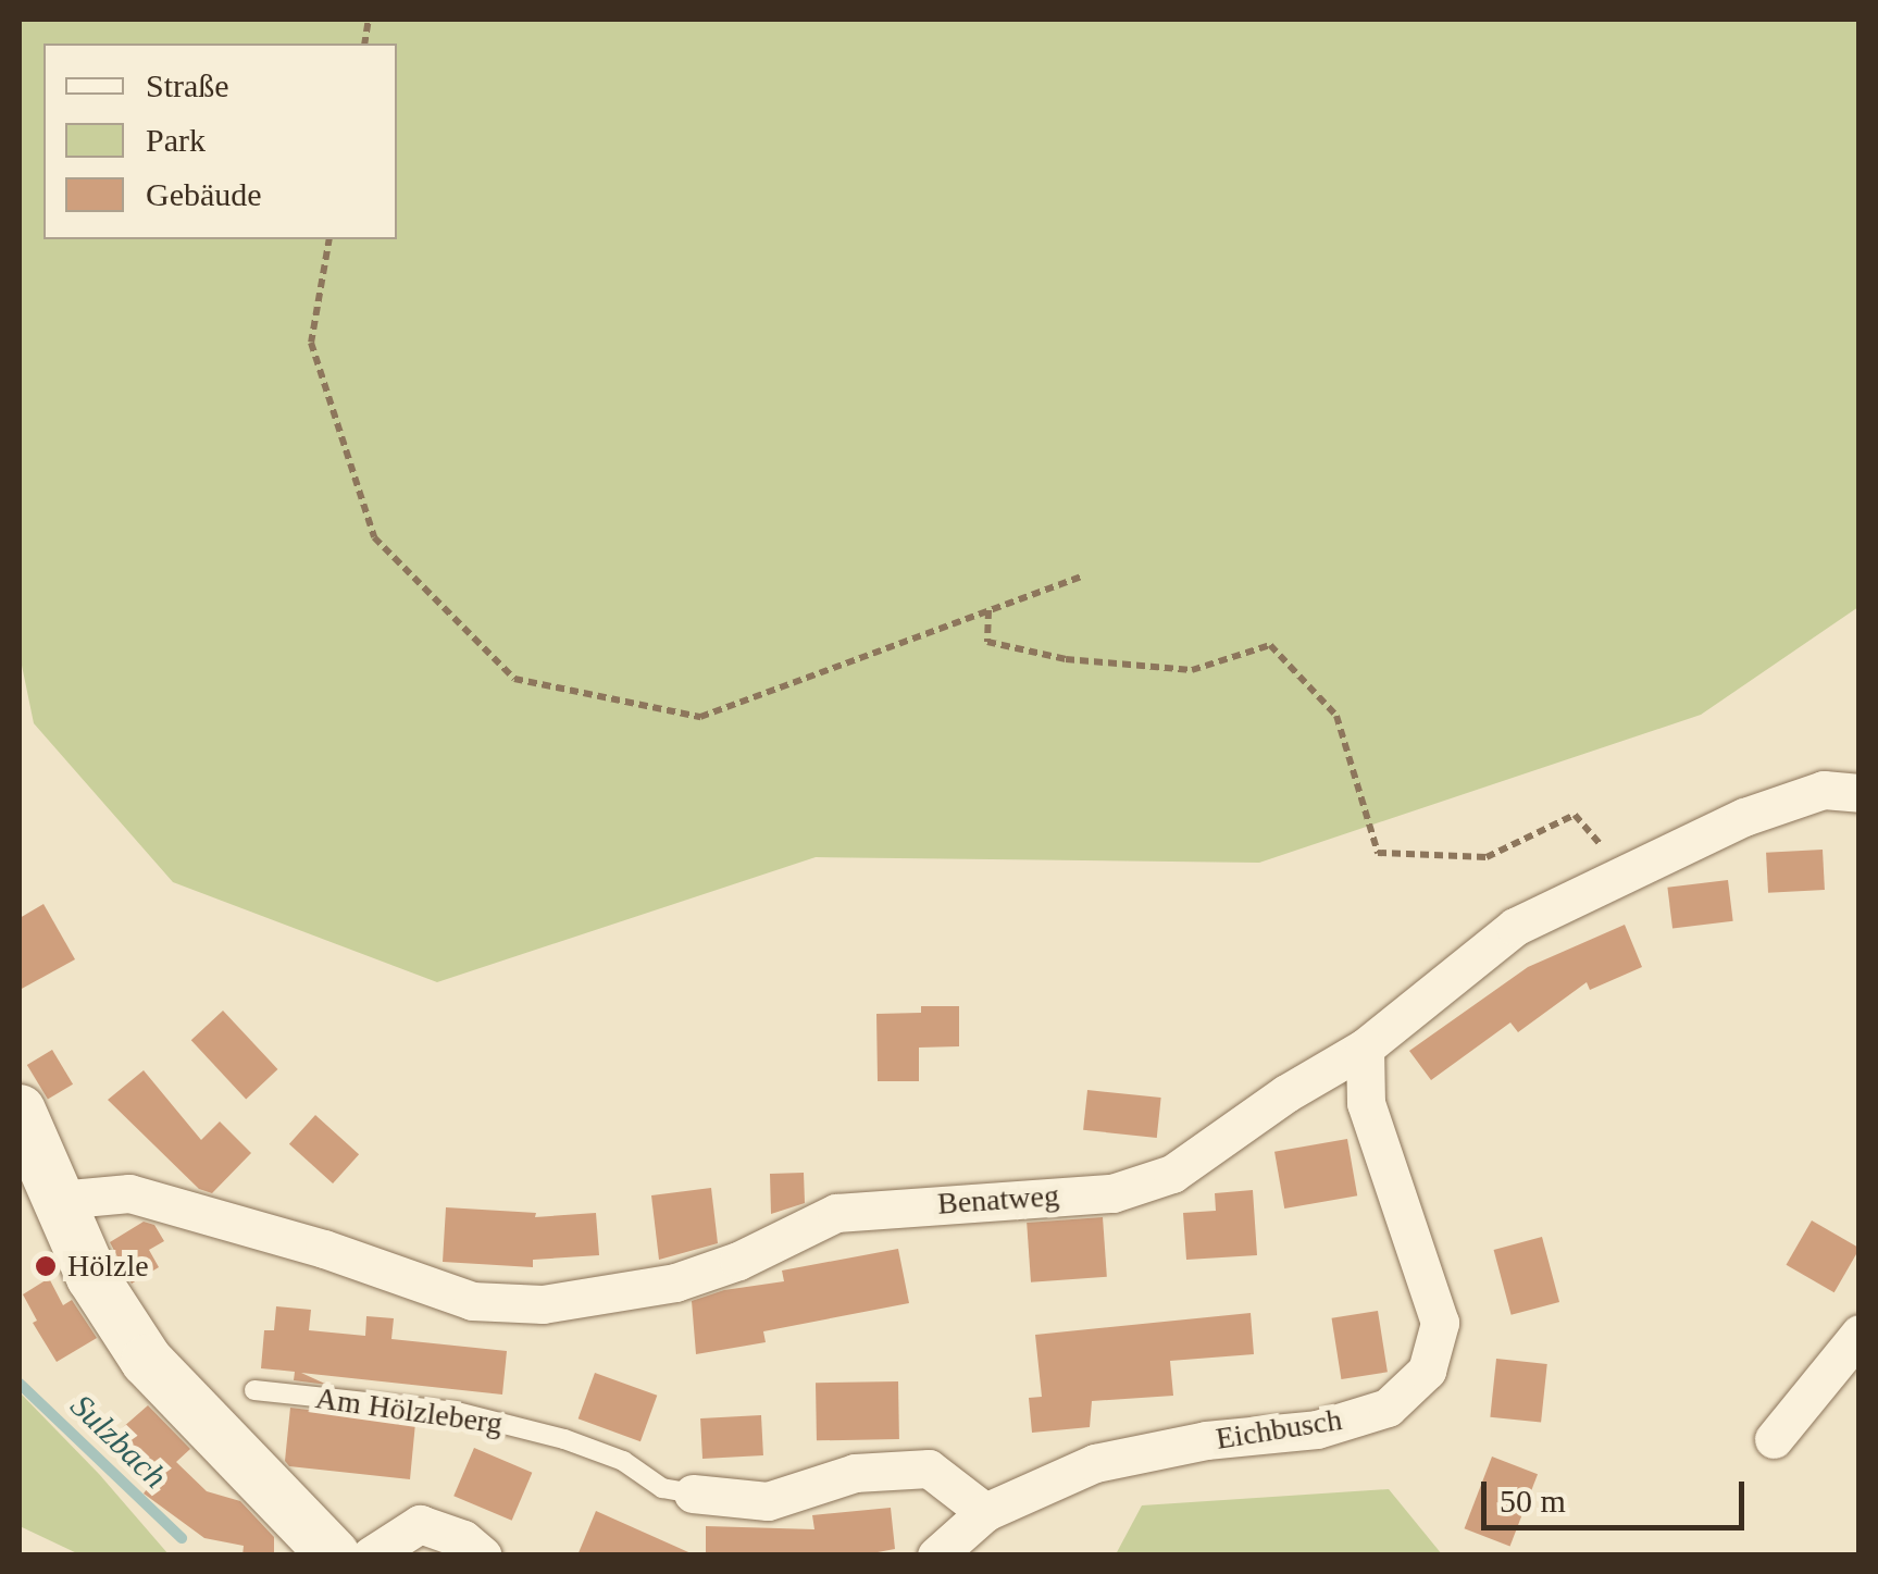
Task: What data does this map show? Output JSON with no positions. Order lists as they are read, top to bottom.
{
  "streets": {
    "street": ["Benatweg", "Am Hölzleberg", "Eichbusch"]
  },
  "crossings": [
    ["Benatweg", "Eichbusch"],
    ["Am Hölzleberg", "Eichbusch"]
  ],
  "water": ["Sulzbach"],
  "places": ["Hölzle"],
  "legend": ["Straße", "Park", "Gebäude"],
  "scale_bar": "50 m"
}
